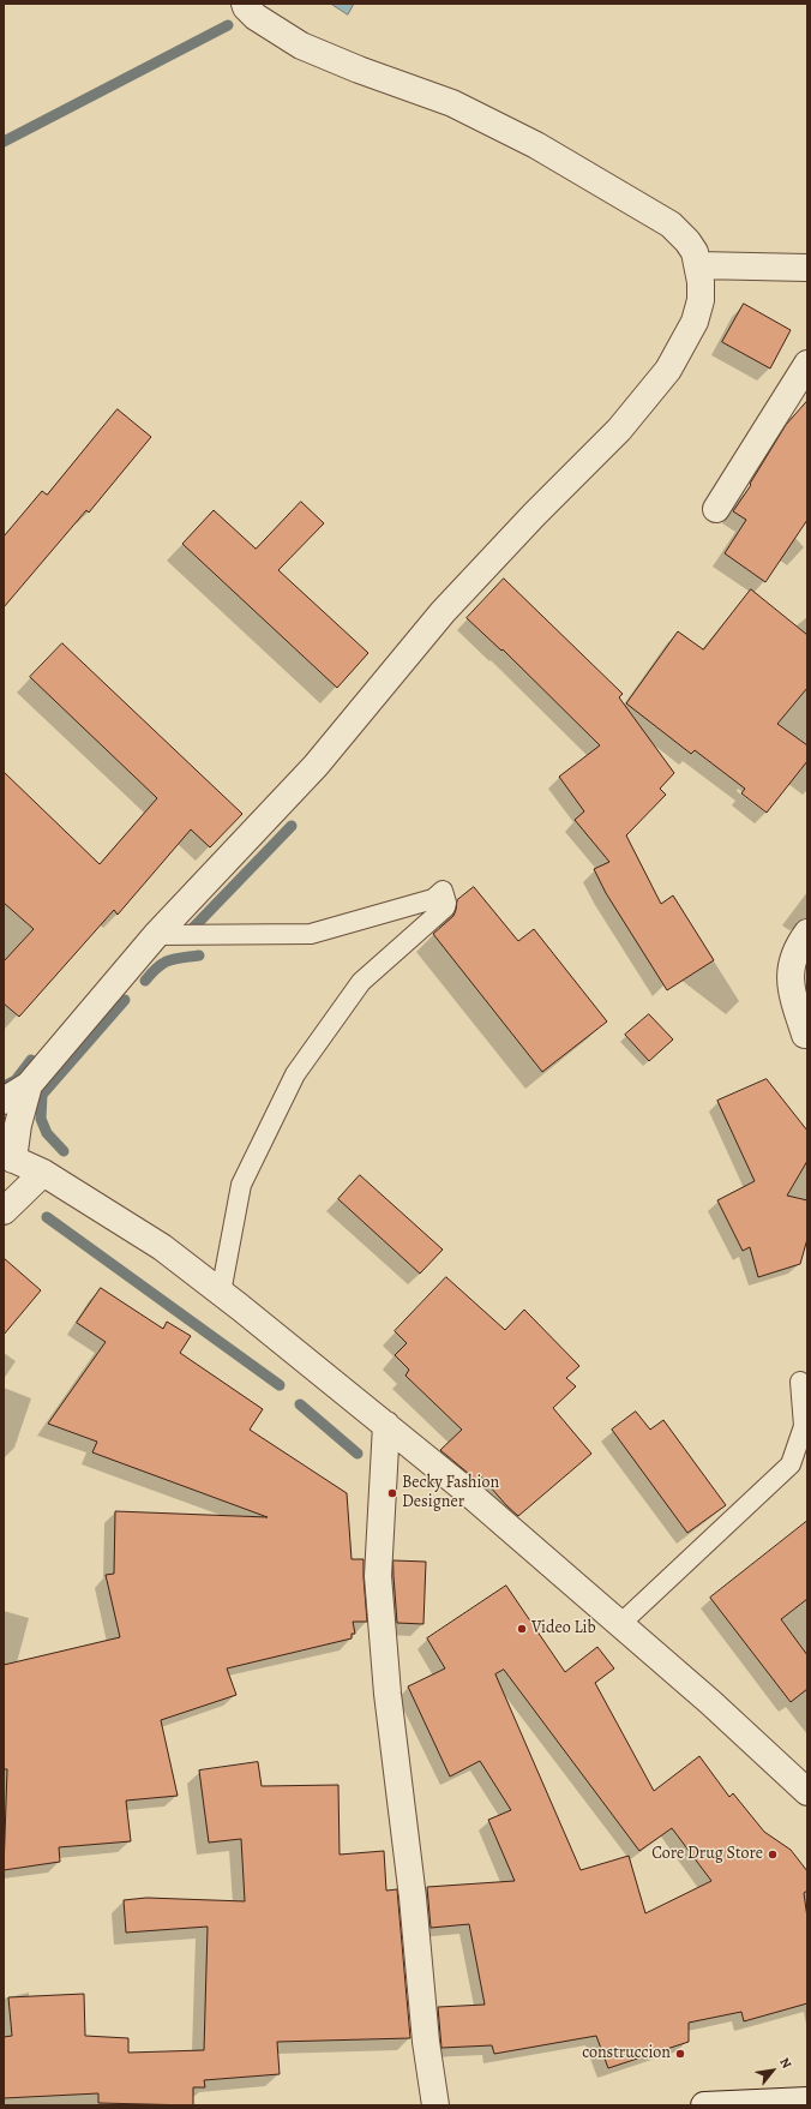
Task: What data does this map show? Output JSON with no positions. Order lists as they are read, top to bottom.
{
  "places": [
    "Becky Fashion Designer",
    "Video Lib",
    "Core Drug Store",
    "construccion"
  ],
  "north": "top right"
}
